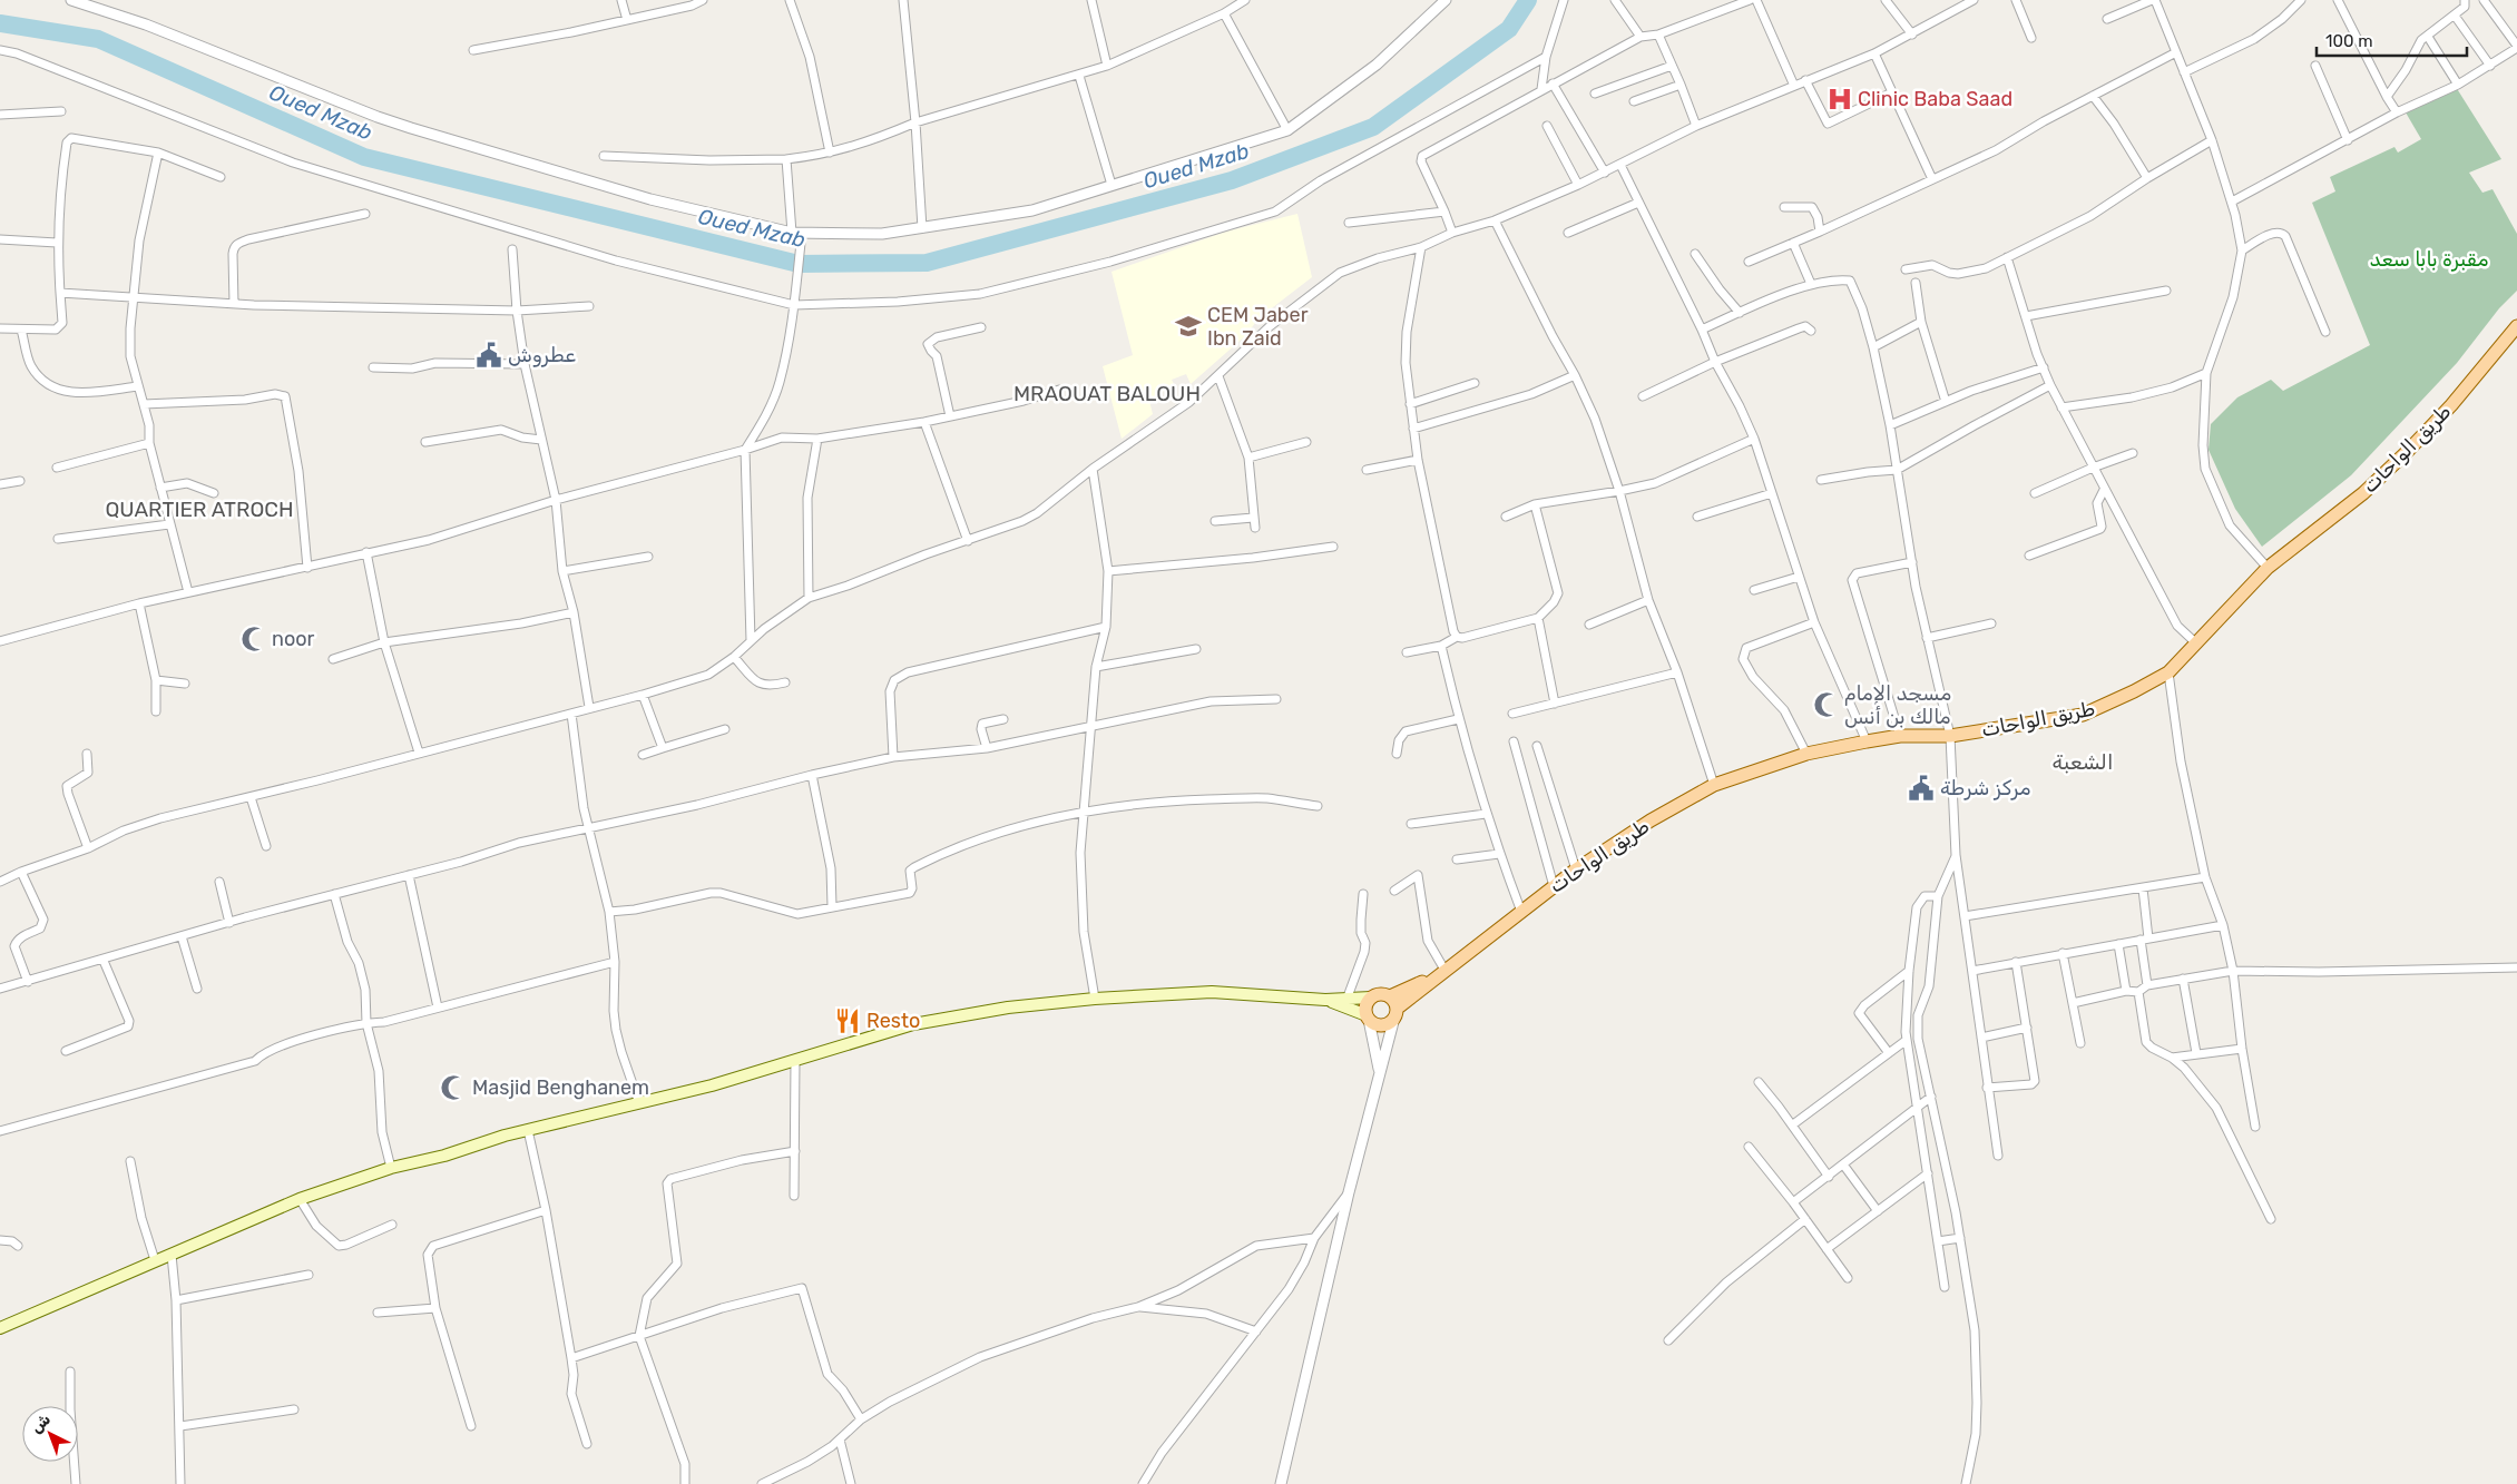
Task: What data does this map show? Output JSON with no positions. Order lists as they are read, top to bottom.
{
  "streets": {
    "main road": ["طريق الواحات"]
  },
  "districts": ["MRAOUAT BALOUH", "QUARTIER ATROCH", "الشعبة"],
  "water": ["Oued Mzab"],
  "parks": ["مقبرة بابا سعد"],
  "places": {
    "hospital": ["Clinic Baba Saad"],
    "school or university": ["CEM Jaber Ibn Zaid"],
    "public building": ["عطروش", "مركز شرطة"],
    "mosque": ["noor", "مسجد الإمام مالك بن أنس", "Masjid Benghanem"],
    "restaurant": ["Resto"]
  },
  "scale_bar": "100 m",
  "north": "top left"
}
